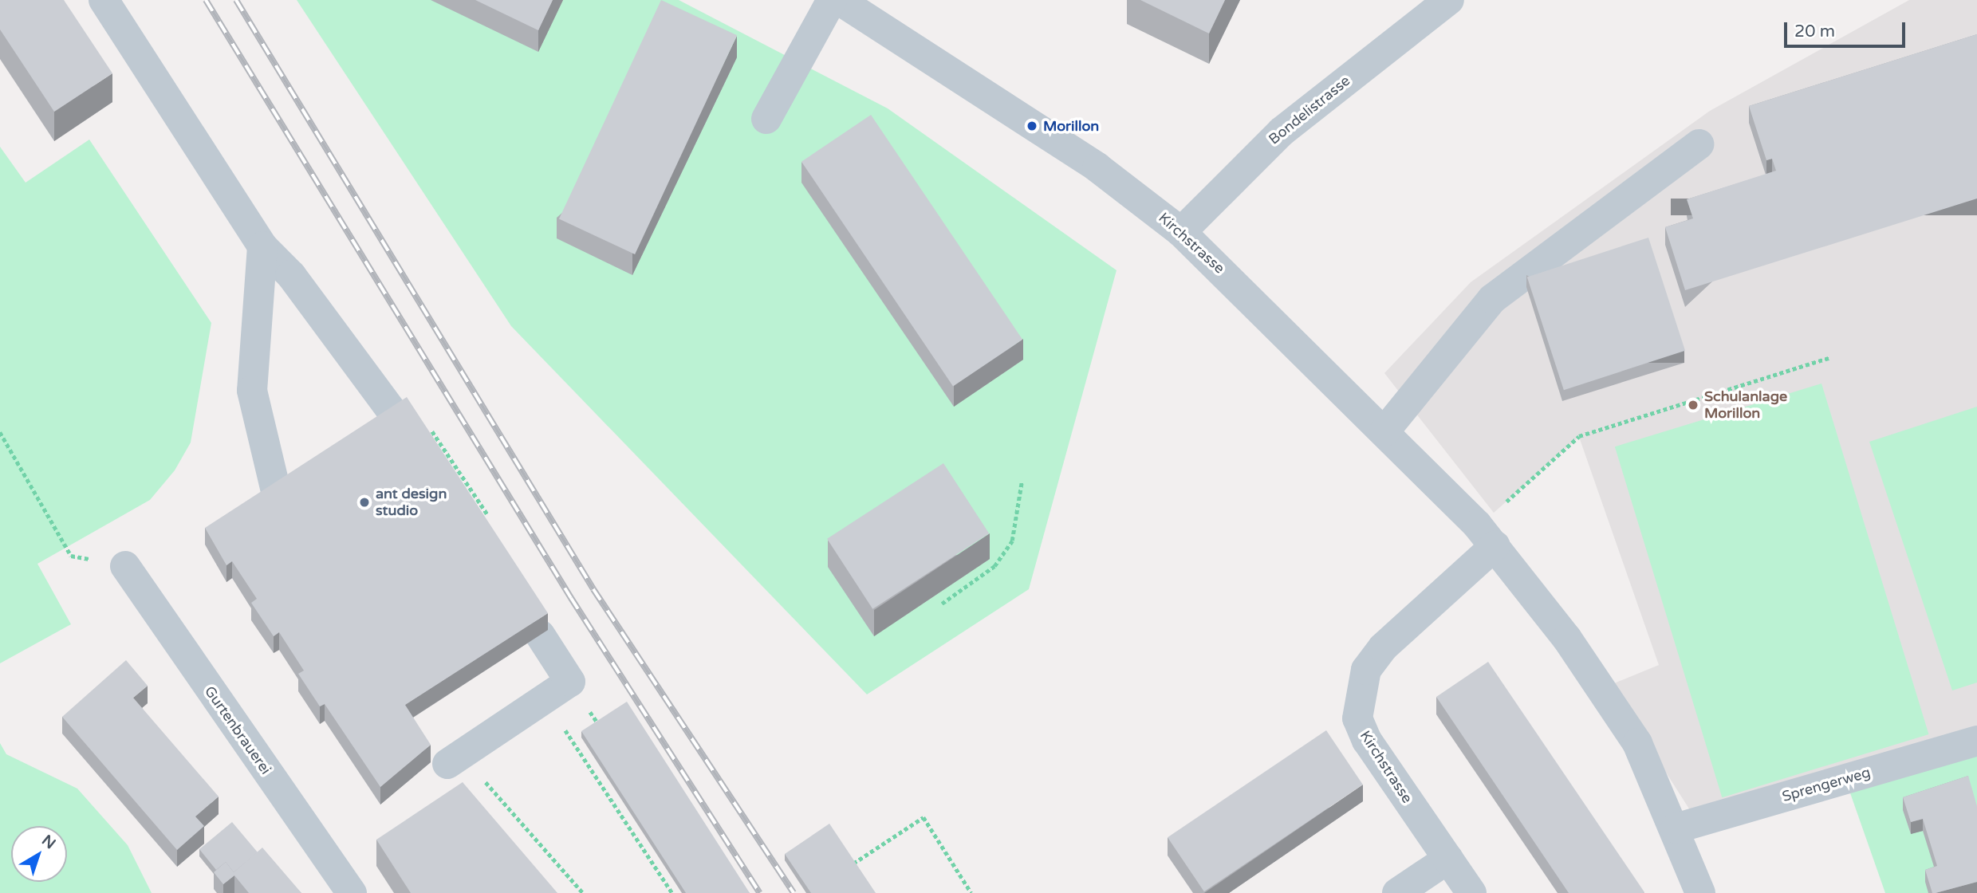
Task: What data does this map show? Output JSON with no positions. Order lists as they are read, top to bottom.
{
  "streets": {
    "street": [
      "Bondelistrasse",
      "Kirchstrasse",
      "Gurtenbrauerei",
      "Sprengerweg"
    ]
  },
  "crossings": [
    ["Bondelistrasse", "Kirchstrasse"],
    ["Kirchstrasse", "Sprengerweg"]
  ],
  "places": ["Morillon", "Schulanlage Morillon", "ant design studio"],
  "scale_bar": "20 m",
  "north": "top right"
}
